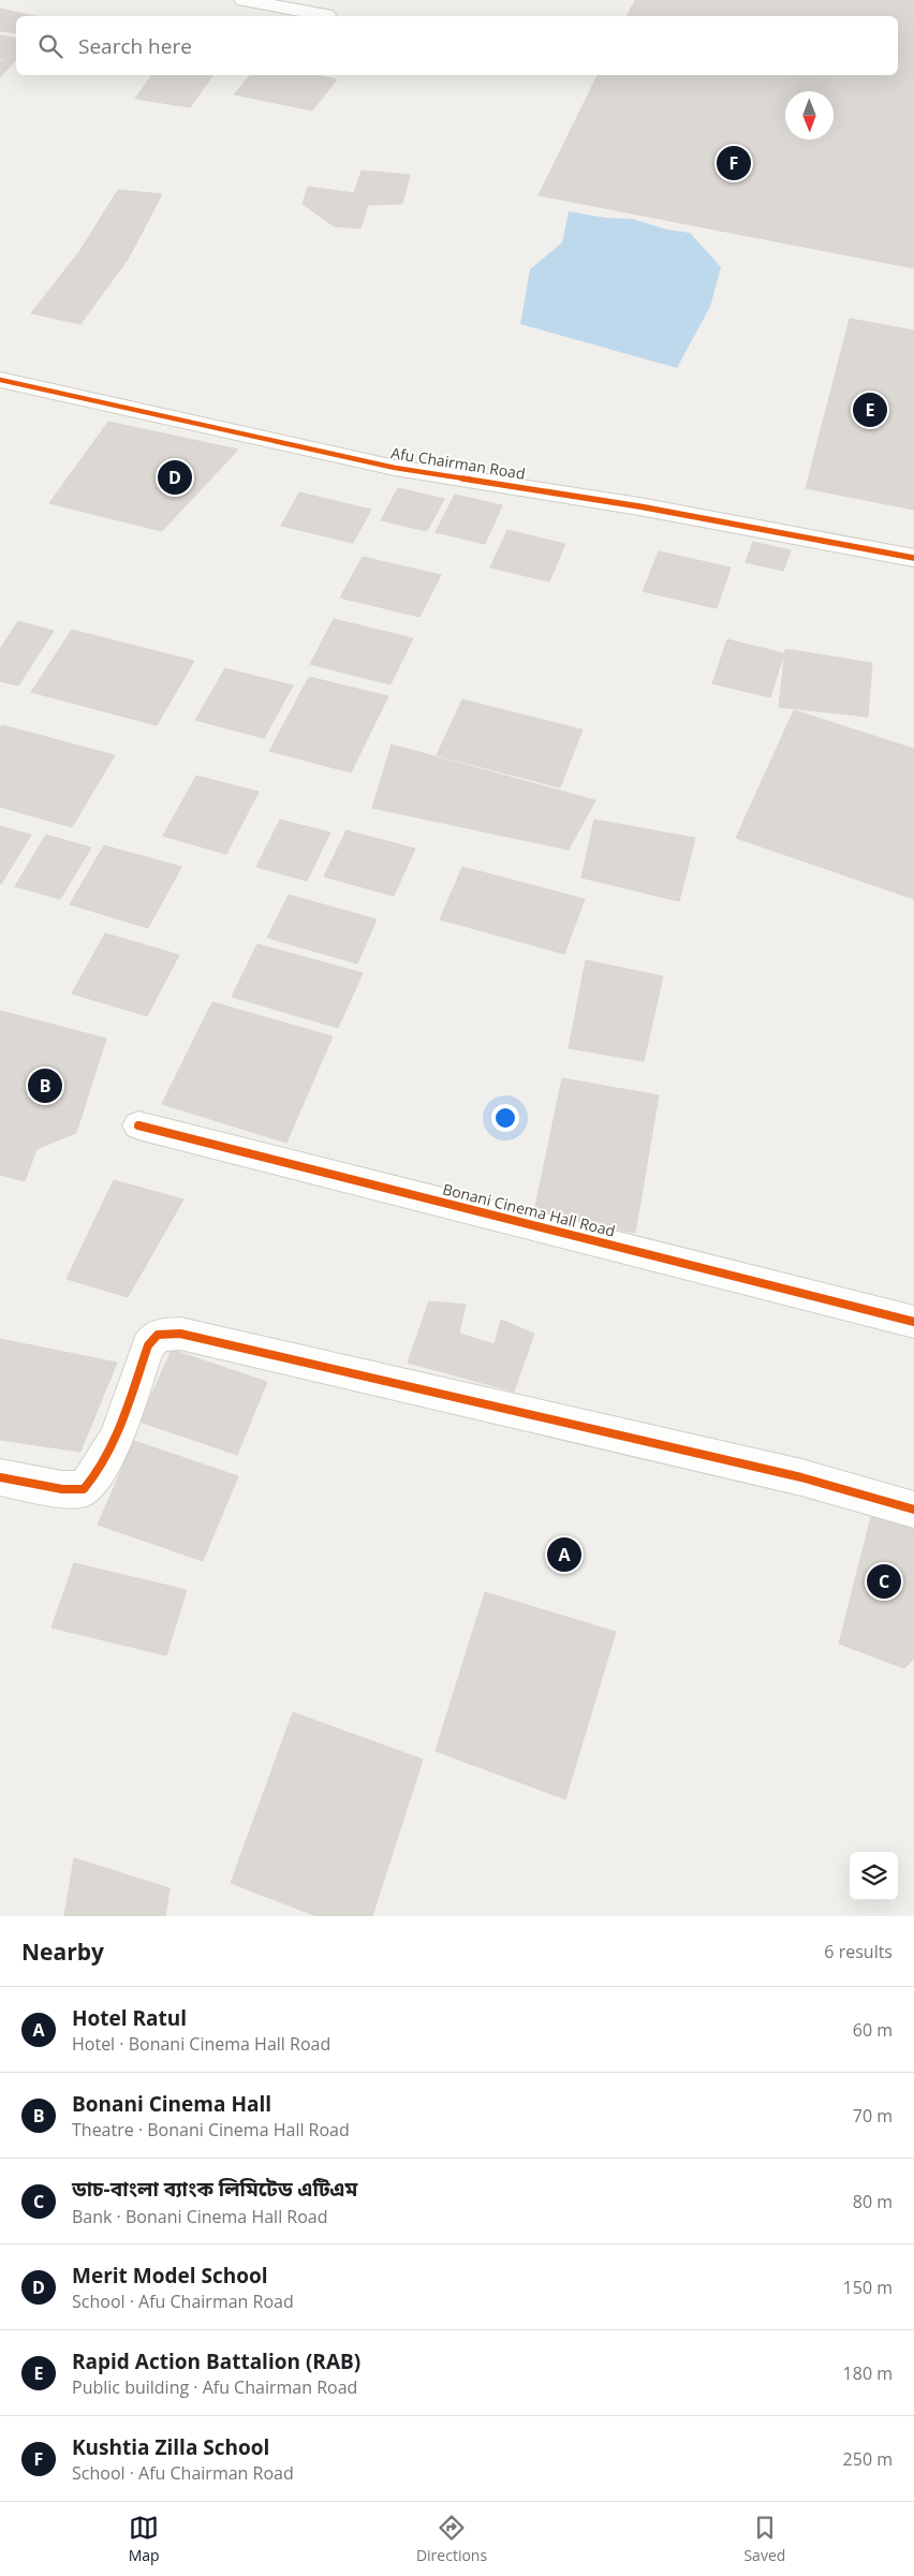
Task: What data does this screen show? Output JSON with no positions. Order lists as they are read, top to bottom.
{
  "streets": {
    "street": ["Afu Chairman Road", "Bonani Cinema Hall Road"]
  },
  "north": "bottom",
  "page": {
    "search": "Search here",
    "pins": [
      "F",
      "E",
      "D",
      "B",
      "A",
      "C"
    ],
    "heading": ["Nearby", "6 results"],
    "list": [
      {
        "mark": "A",
        "name": "Hotel Ratul",
        "note": "Hotel · Bonani Cinema Hall Road",
        "value": "60 m"
      },
      {
        "mark": "B",
        "name": "Bonani Cinema Hall",
        "note": "Theatre · Bonani Cinema Hall Road",
        "value": "70 m"
      },
      {
        "mark": "C",
        "name": "ডাচ-বাংলা ব্যাংক লিমিটেড এটিএম",
        "note": "Bank · Bonani Cinema Hall Road",
        "value": "80 m"
      },
      {
        "mark": "D",
        "name": "Merit Model School",
        "note": "School · Afu Chairman Road",
        "value": "150 m"
      },
      {
        "mark": "E",
        "name": "Rapid Action Battalion (RAB)",
        "note": "Public building · Afu Chairman Road",
        "value": "180 m"
      },
      {
        "mark": "F",
        "name": "Kushtia Zilla School",
        "note": "School · Afu Chairman Road",
        "value": "250 m"
      }
    ],
    "nav": ["Map", "Directions", "Saved"]
  }
}
